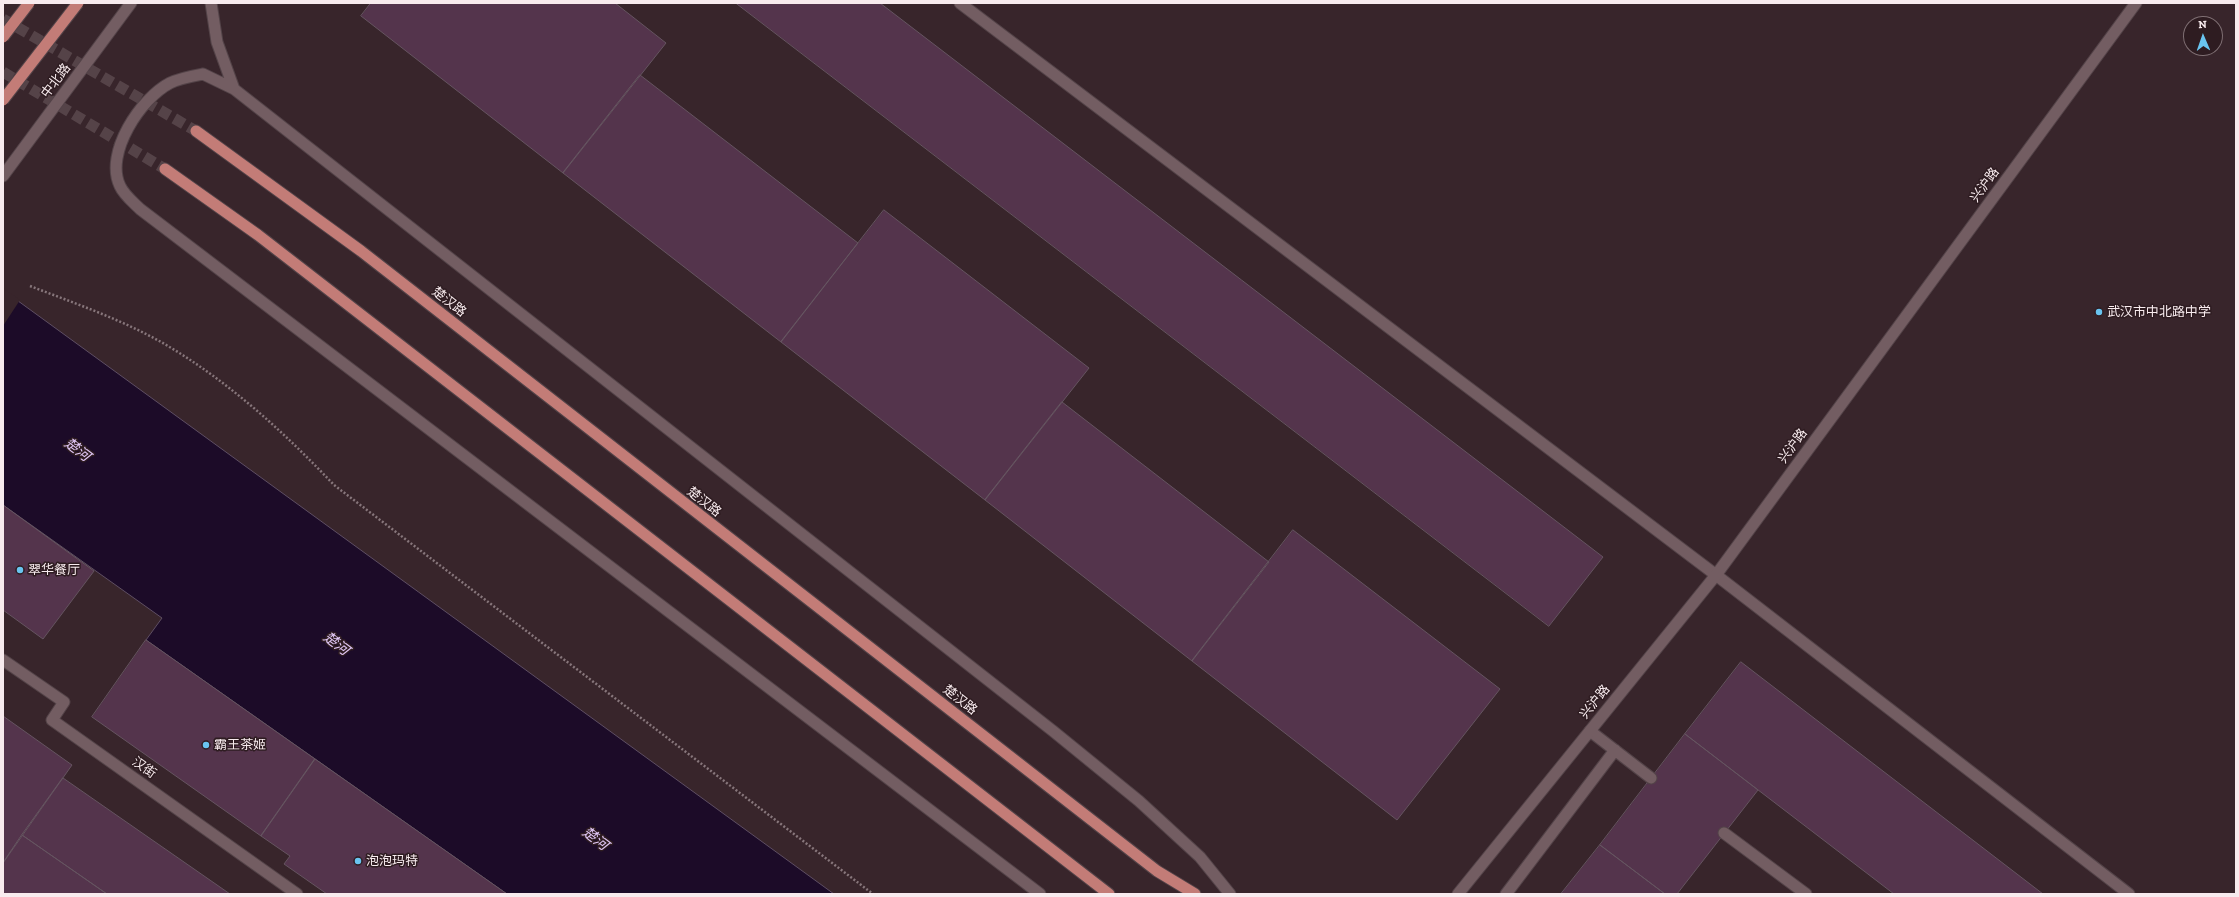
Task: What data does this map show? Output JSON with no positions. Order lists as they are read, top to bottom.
{
  "streets": {
    "main road": ["楚汉路"],
    "street": ["中北路", "兴沪路", "汉街"]
  },
  "water": ["楚河"],
  "places": [
    "武汉市中北路中学",
    "翠华餐厅",
    "霸王茶姬",
    "泡泡玛特"
  ],
  "north": "top"
}
